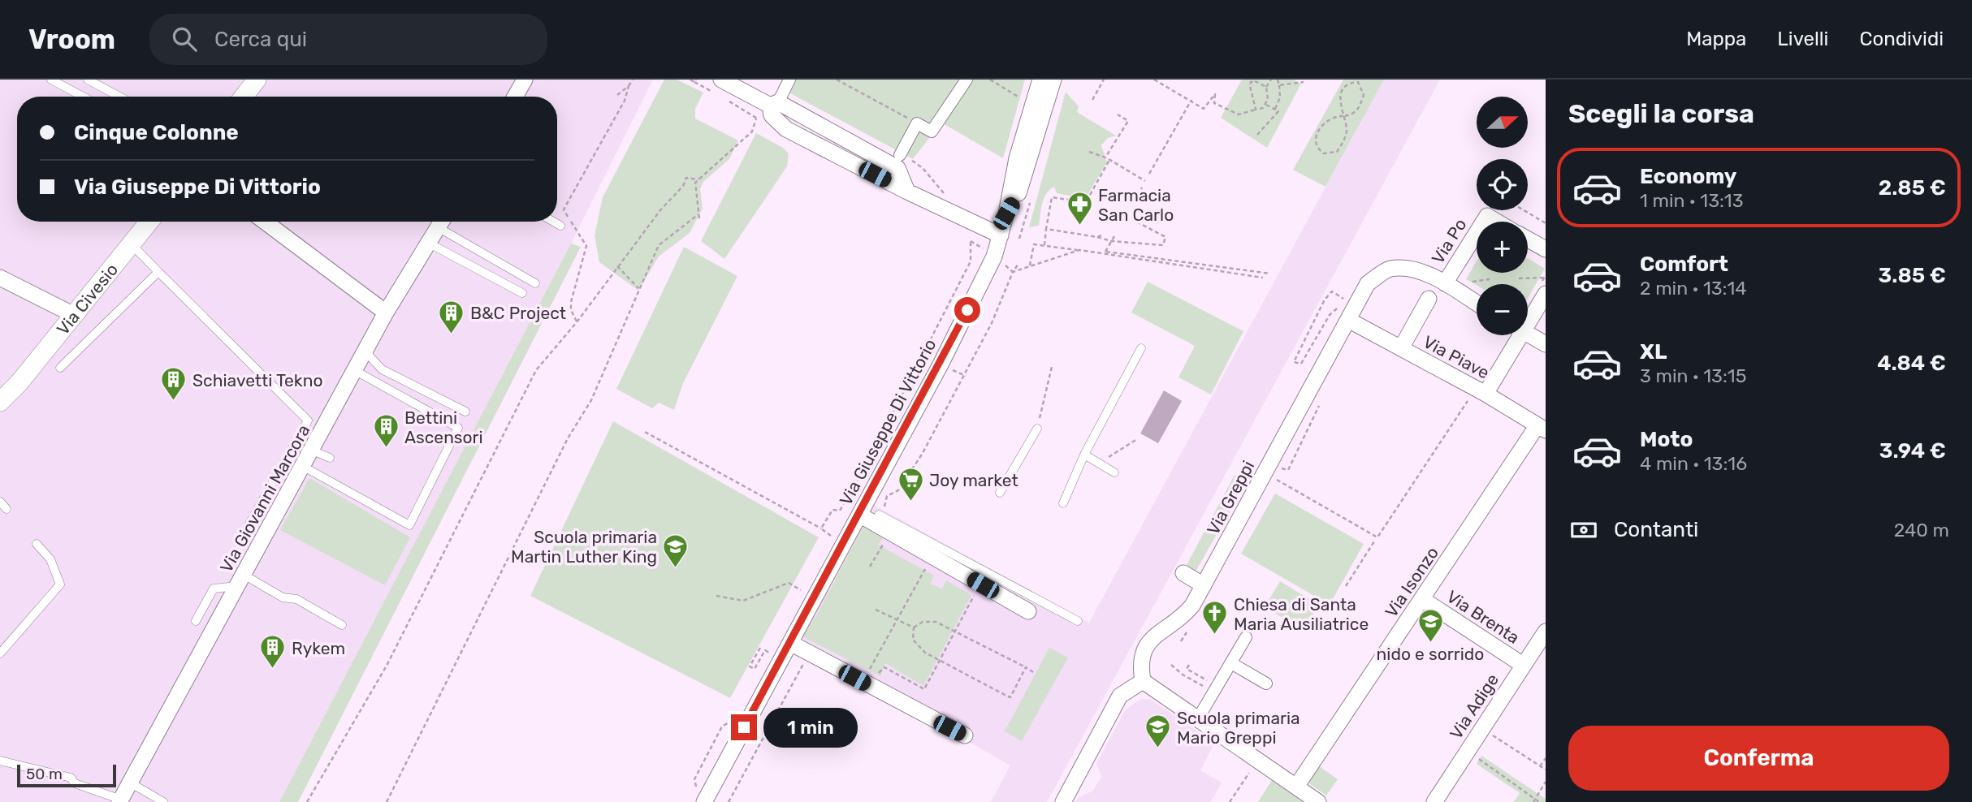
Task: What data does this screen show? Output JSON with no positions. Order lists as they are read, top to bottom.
{
  "streets": {
    "street": [
      "Via Po",
      "Via Civesio",
      "Via Piave",
      "Via Giuseppe Di Vittorio",
      "Via Greppi",
      "Via Giovanni Marcora",
      "Via Isonzo",
      "Via Brenta",
      "Via Adige"
    ]
  },
  "crossings": [
    ["Via Po", "Via Piave"],
    ["Via Po", "Via Greppi"],
    ["Via Piave", "Via Greppi"],
    ["Via Piave", "Via Isonzo"],
    ["Via Isonzo", "Via Brenta"],
    ["Via Brenta", "Via Adige"]
  ],
  "places": {
    "pharmacy": ["Farmacia San Carlo"],
    "building": [
      "B&C Project",
      "Schiavetti Tekno",
      "Bettini Ascensori",
      "Rykem"
    ],
    "supermarket": ["Joy market"],
    "school or university": ["Scuola primaria Martin Luther King", "nido e sorrido", "Scuola primaria Mario Greppi"],
    "church": ["Chiesa di Santa Maria Ausiliatrice"]
  },
  "scale_bar": "50 m",
  "north": "right",
  "page": {
    "header": "Vroom",
    "search": "Cerca qui",
    "nav": ["Mappa", "Livelli", "Condividi"],
    "heading": "Scegli la corsa",
    "map_buttons": ["+", "−"],
    "banner": ["Cinque Colonne", "Via Giuseppe Di Vittorio"],
    "list": [
      {
        "name": "Economy",
        "note": "1 min · 13:13",
        "value": "2.85 €"
      },
      {
        "name": "Comfort",
        "note": "2 min · 13:14",
        "value": "3.85 €"
      },
      {
        "name": "XL",
        "note": "3 min · 13:15",
        "value": "4.84 €"
      },
      {
        "name": "Moto",
        "note": "4 min · 13:16",
        "value": "3.94 €"
      }
    ],
    "pay": ["Contanti", "240 m"],
    "bubble": "1 min",
    "buttons": "Conferma",
    "scale": "50 m"
  }
}
